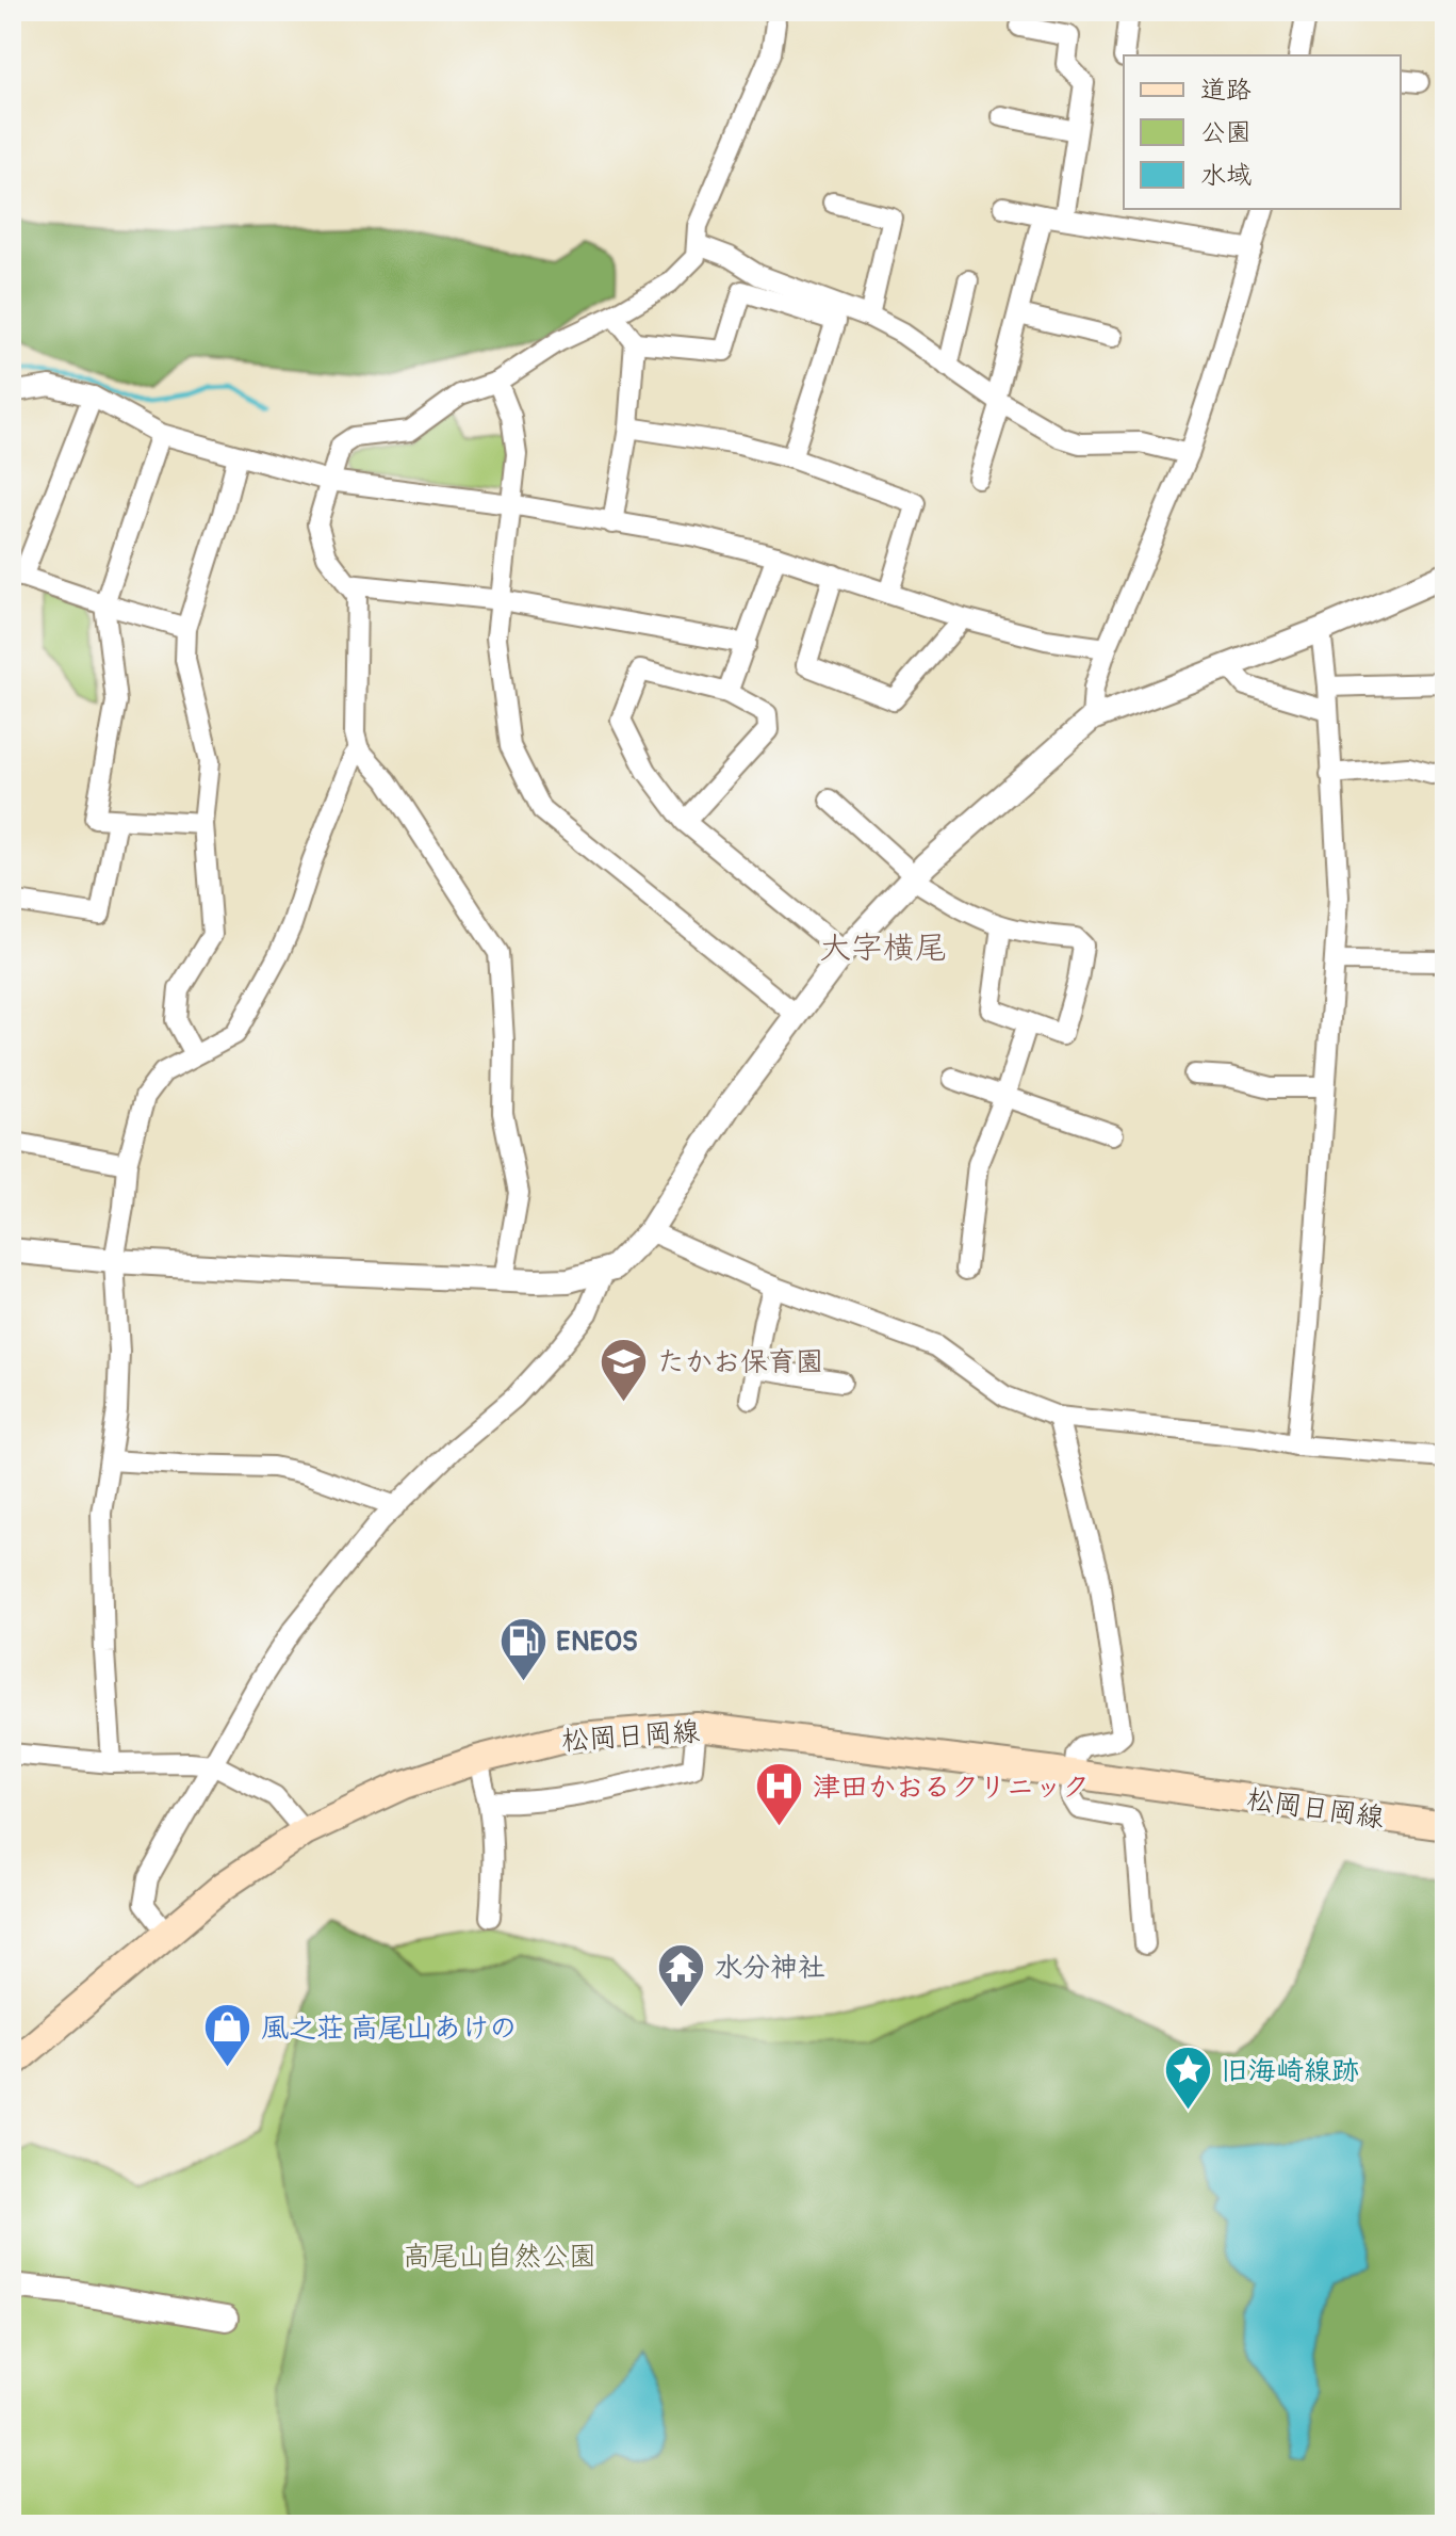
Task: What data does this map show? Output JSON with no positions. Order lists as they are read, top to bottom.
{
  "streets": {
    "main road": ["松岡日岡線"]
  },
  "districts": ["大字横尾"],
  "parks": ["高尾山自然公園"],
  "places": {
    "school or university": ["たかお保育園"],
    "fuel station": ["ENEOS"],
    "hospital": ["津田かおるクリニック"],
    "temple": ["水分神社"],
    "shop": ["風之荘 高尾山あけの"],
    "place": ["旧海崎線跡"]
  },
  "legend": ["道路", "公園", "水域"]
}
